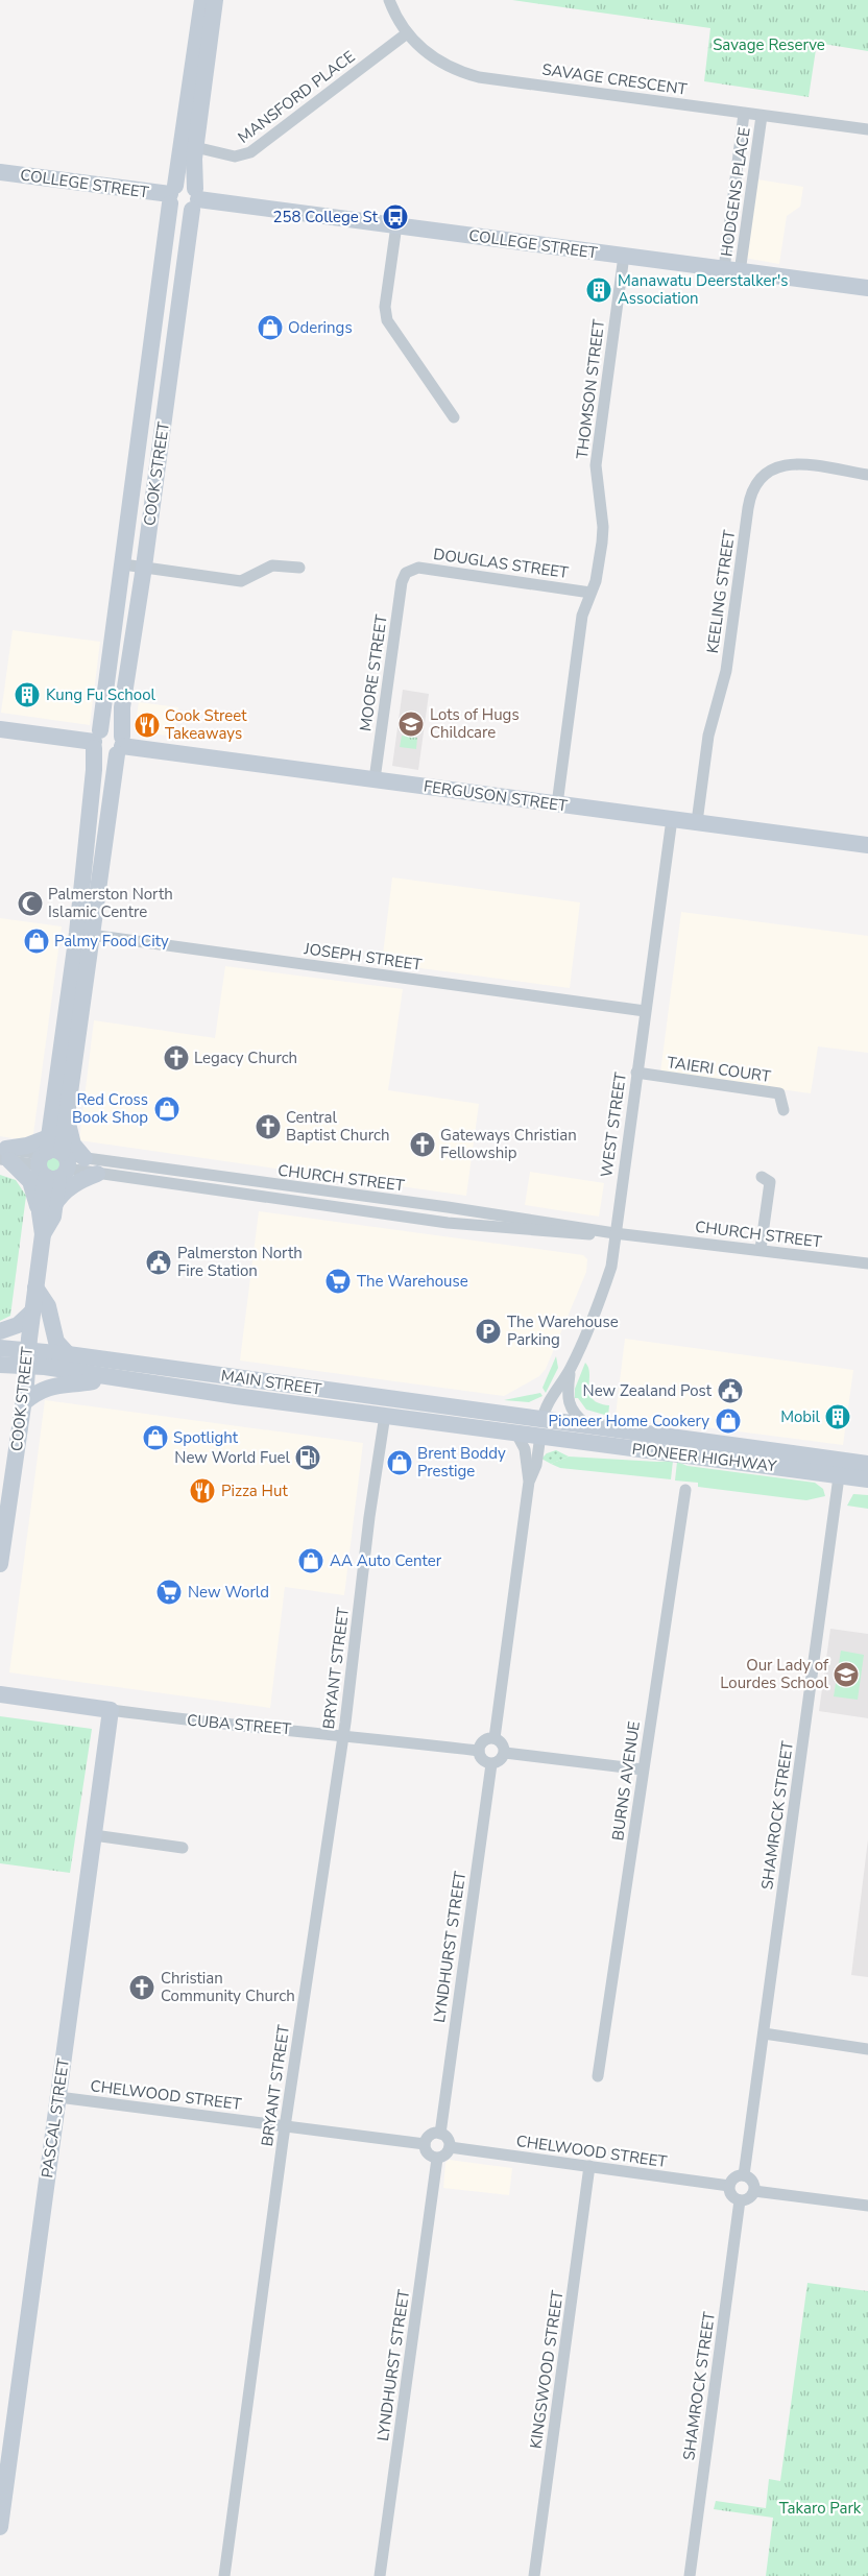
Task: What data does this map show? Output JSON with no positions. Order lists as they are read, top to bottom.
{
  "streets": {
    "street": [
      "SAVAGE CRESCENT",
      "MANSFORD PLACE",
      "COLLEGE STREET",
      "HODGENS PLACE",
      "THOMSON STREET",
      "COOK STREET",
      "DOUGLAS STREET",
      "KEELING STREET",
      "MOORE STREET",
      "FERGUSON STREET",
      "JOSEPH STREET",
      "TAIERI COURT",
      "WEST STREET",
      "CHURCH STREET",
      "MAIN STREET",
      "PIONEER HIGHWAY",
      "BRYANT STREET",
      "CUBA STREET",
      "BURNS AVENUE",
      "SHAMROCK STREET",
      "LYNDHURST STREET",
      "CHELWOOD STREET",
      "PASCAL STREET",
      "KINGSWOOD STREET"
    ]
  },
  "crossings": [
    ["SAVAGE CRESCENT", "MANSFORD PLACE"],
    ["SAVAGE CRESCENT", "HODGENS PLACE"],
    ["MANSFORD PLACE", "COOK STREET"],
    ["COLLEGE STREET", "HODGENS PLACE"],
    ["COLLEGE STREET", "THOMSON STREET"],
    ["COLLEGE STREET", "COOK STREET"],
    ["THOMSON STREET", "DOUGLAS STREET"],
    ["THOMSON STREET", "FERGUSON STREET"],
    ["COOK STREET", "FERGUSON STREET"],
    ["COOK STREET", "JOSEPH STREET"],
    ["COOK STREET", "CHURCH STREET"],
    ["COOK STREET", "MAIN STREET"],
    ["DOUGLAS STREET", "MOORE STREET"],
    ["KEELING STREET", "FERGUSON STREET"],
    ["MOORE STREET", "FERGUSON STREET"],
    ["FERGUSON STREET", "WEST STREET"],
    ["JOSEPH STREET", "WEST STREET"],
    ["TAIERI COURT", "WEST STREET"],
    ["WEST STREET", "CHURCH STREET"],
    ["WEST STREET", "MAIN STREET"],
    ["WEST STREET", "PIONEER HIGHWAY"],
    ["MAIN STREET", "PIONEER HIGHWAY"],
    ["MAIN STREET", "BRYANT STREET"],
    ["PIONEER HIGHWAY", "SHAMROCK STREET"],
    ["BRYANT STREET", "CUBA STREET"],
    ["BRYANT STREET", "CHELWOOD STREET"],
    ["CUBA STREET", "LYNDHURST STREET"],
    ["CUBA STREET", "PASCAL STREET"],
    ["SHAMROCK STREET", "CHELWOOD STREET"],
    ["LYNDHURST STREET", "CHELWOOD STREET"],
    ["CHELWOOD STREET", "PASCAL STREET"],
    ["CHELWOOD STREET", "KINGSWOOD STREET"]
  ],
  "parks": ["Savage Reserve", "Takaro Park"],
  "places": {
    "bus stop": ["258 College St"],
    "building": ["Manawatu Deerstalker's Association", "Kung Fu School", "Mobil"],
    "shop": [
      "Oderings",
      "Palmy Food City",
      "Red Cross Book Shop",
      "Pioneer Home Cookery",
      "Spotlight",
      "Brent Boddy Prestige",
      "AA Auto Center"
    ],
    "school or university": ["Lots of Hugs Childcare", "Our Lady of Lourdes School"],
    "restaurant": ["Cook Street Takeaways", "Pizza Hut"],
    "mosque": ["Palmerston North Islamic Centre"],
    "church": [
      "Legacy Church",
      "Central Baptist Church",
      "Gateways Christian Fellowship",
      "Christian Community Church"
    ],
    "public building": ["Palmerston North Fire Station", "New Zealand Post"],
    "supermarket": ["The Warehouse", "New World"],
    "parking": ["The Warehouse Parking"],
    "fuel station": ["New World Fuel"]
  }
}
